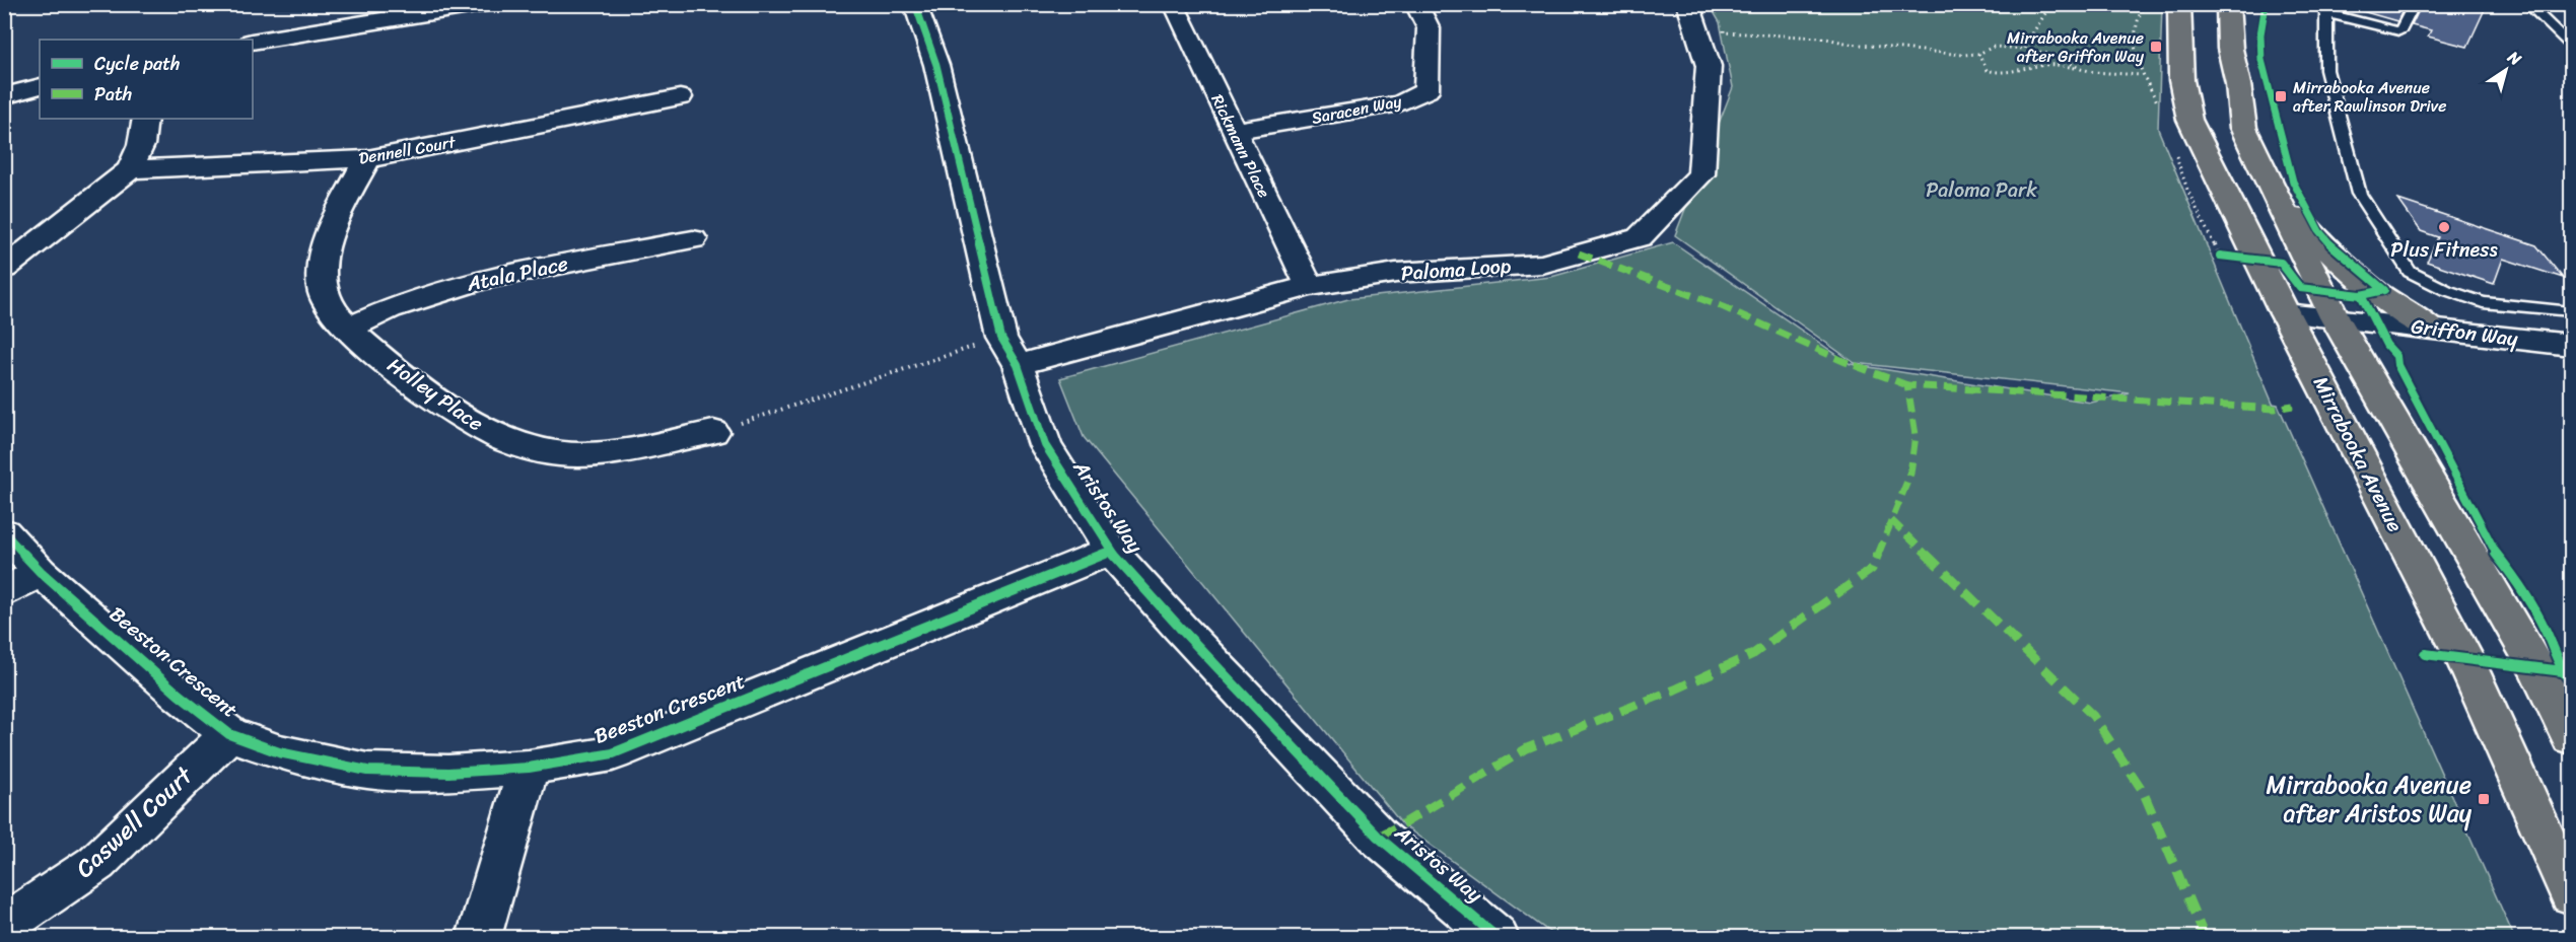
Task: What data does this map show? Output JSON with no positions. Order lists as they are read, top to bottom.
{
  "streets": {
    "main road": ["Mirrabooka Avenue"],
    "street": [
      "Saracen Way",
      "Rickmann Place",
      "Dennell Court",
      "Paloma Loop",
      "Atala Place",
      "Griffon Way",
      "Holley Place",
      "Aristos Way",
      "Beeston Crescent",
      "Caswell Court"
    ]
  },
  "crossings": [
    ["Saracen Way", "Rickmann Place"],
    ["Rickmann Place", "Paloma Loop"],
    ["Dennell Court", "Holley Place"],
    ["Paloma Loop", "Aristos Way"],
    ["Atala Place", "Holley Place"],
    ["Griffon Way", "Mirrabooka Avenue"],
    ["Aristos Way", "Beeston Crescent"],
    ["Beeston Crescent", "Caswell Court"]
  ],
  "parks": ["Paloma Park"],
  "places": {
    "transit": ["Mirrabooka Avenue after Griffon Way", "Mirrabooka Avenue after Rawlinson Drive", "Mirrabooka Avenue after Aristos Way"],
    "other": ["Plus Fitness"]
  },
  "legend": ["Cycle path", "Path"],
  "north": "top right"
}
